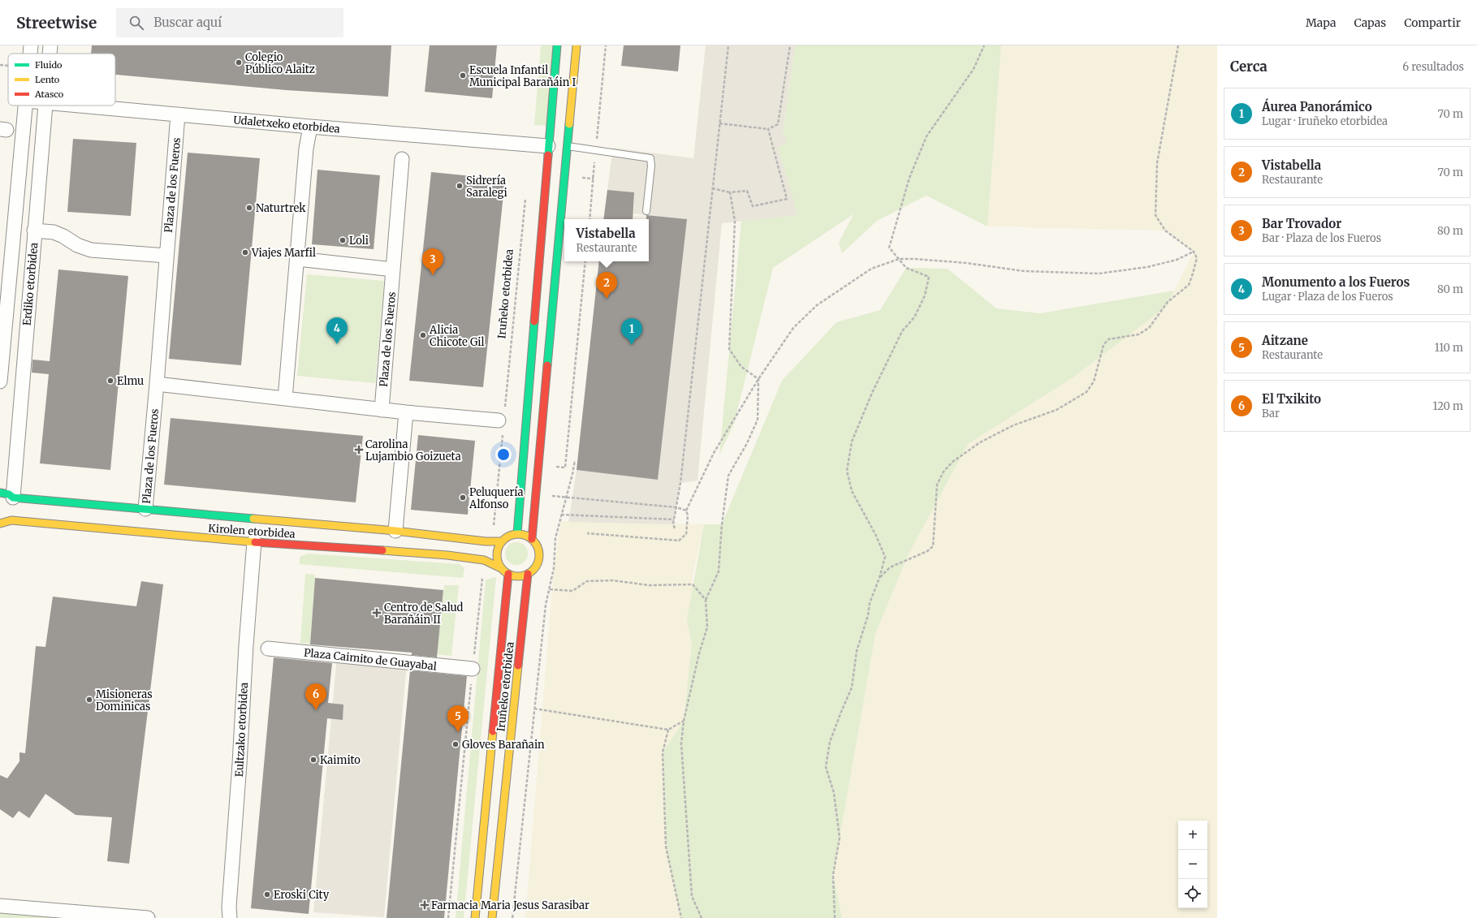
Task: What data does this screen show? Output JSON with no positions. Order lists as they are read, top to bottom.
{
  "streets": {
    "main road": ["Iruñeko etorbidea", "Kirolen etorbidea"],
    "street": [
      "Udaletxeko etorbidea",
      "Plaza de los Fueros",
      "Erdiko etorbidea",
      "Plaza Caimito de Guayabal",
      "Eultzako etorbidea"
    ]
  },
  "crossings": [
    ["Udaletxeko etorbidea", "Plaza de los Fueros"],
    ["Plaza de los Fueros", "Kirolen etorbidea"],
    ["Erdiko etorbidea", "Kirolen etorbidea"],
    ["Iruñeko etorbidea", "Kirolen etorbidea"],
    ["Kirolen etorbidea", "Eultzako etorbidea"]
  ],
  "places": {
    "other": [
      "Colegio Público Alaitz",
      "Escuela Infantil Municipal Barañáin I",
      "Sidrería Saralegi",
      "Naturtrek",
      "Loli",
      "Viajes Marfil",
      "Alicia Chicote Gil",
      "Elmu",
      "Peluquería Alfonso",
      "Misioneras Dominicas",
      "Gloves Barañain",
      "Kaimito",
      "Eroski City"
    ],
    "health": ["Carolina Lujambio Goizueta", "Centro de Salud Barañáin II", "Farmacia Maria Jesus Sarasibar"]
  },
  "legend": ["Fluido", "Lento", "Atasco"],
  "page": {
    "header": "Streetwise",
    "search": "Buscar aquí",
    "nav": ["Mapa", "Capas", "Compartir"],
    "heading": ["Cerca", "6 resultados"],
    "list": [
      {
        "mark": "1",
        "name": "Áurea Panorámico",
        "note": "Lugar · Iruñeko etorbidea",
        "value": "70 m"
      },
      {
        "mark": "2",
        "name": "Vistabella",
        "note": "Restaurante",
        "value": "70 m"
      },
      {
        "mark": "3",
        "name": "Bar Trovador",
        "note": "Bar · Plaza de los Fueros",
        "value": "80 m"
      },
      {
        "mark": "4",
        "name": "Monumento a los Fueros",
        "note": "Lugar · Plaza de los Fueros",
        "value": "80 m"
      },
      {
        "mark": "5",
        "name": "Aitzane",
        "note": "Restaurante",
        "value": "110 m"
      },
      {
        "mark": "6",
        "name": "El Txikito",
        "note": "Bar",
        "value": "120 m"
      }
    ],
    "popup": ["Vistabella", "Restaurante"],
    "pins": [
      "3",
      "2",
      "4",
      "1",
      "6",
      "5"
    ],
    "map_buttons": ["+", "−"]
  }
}
